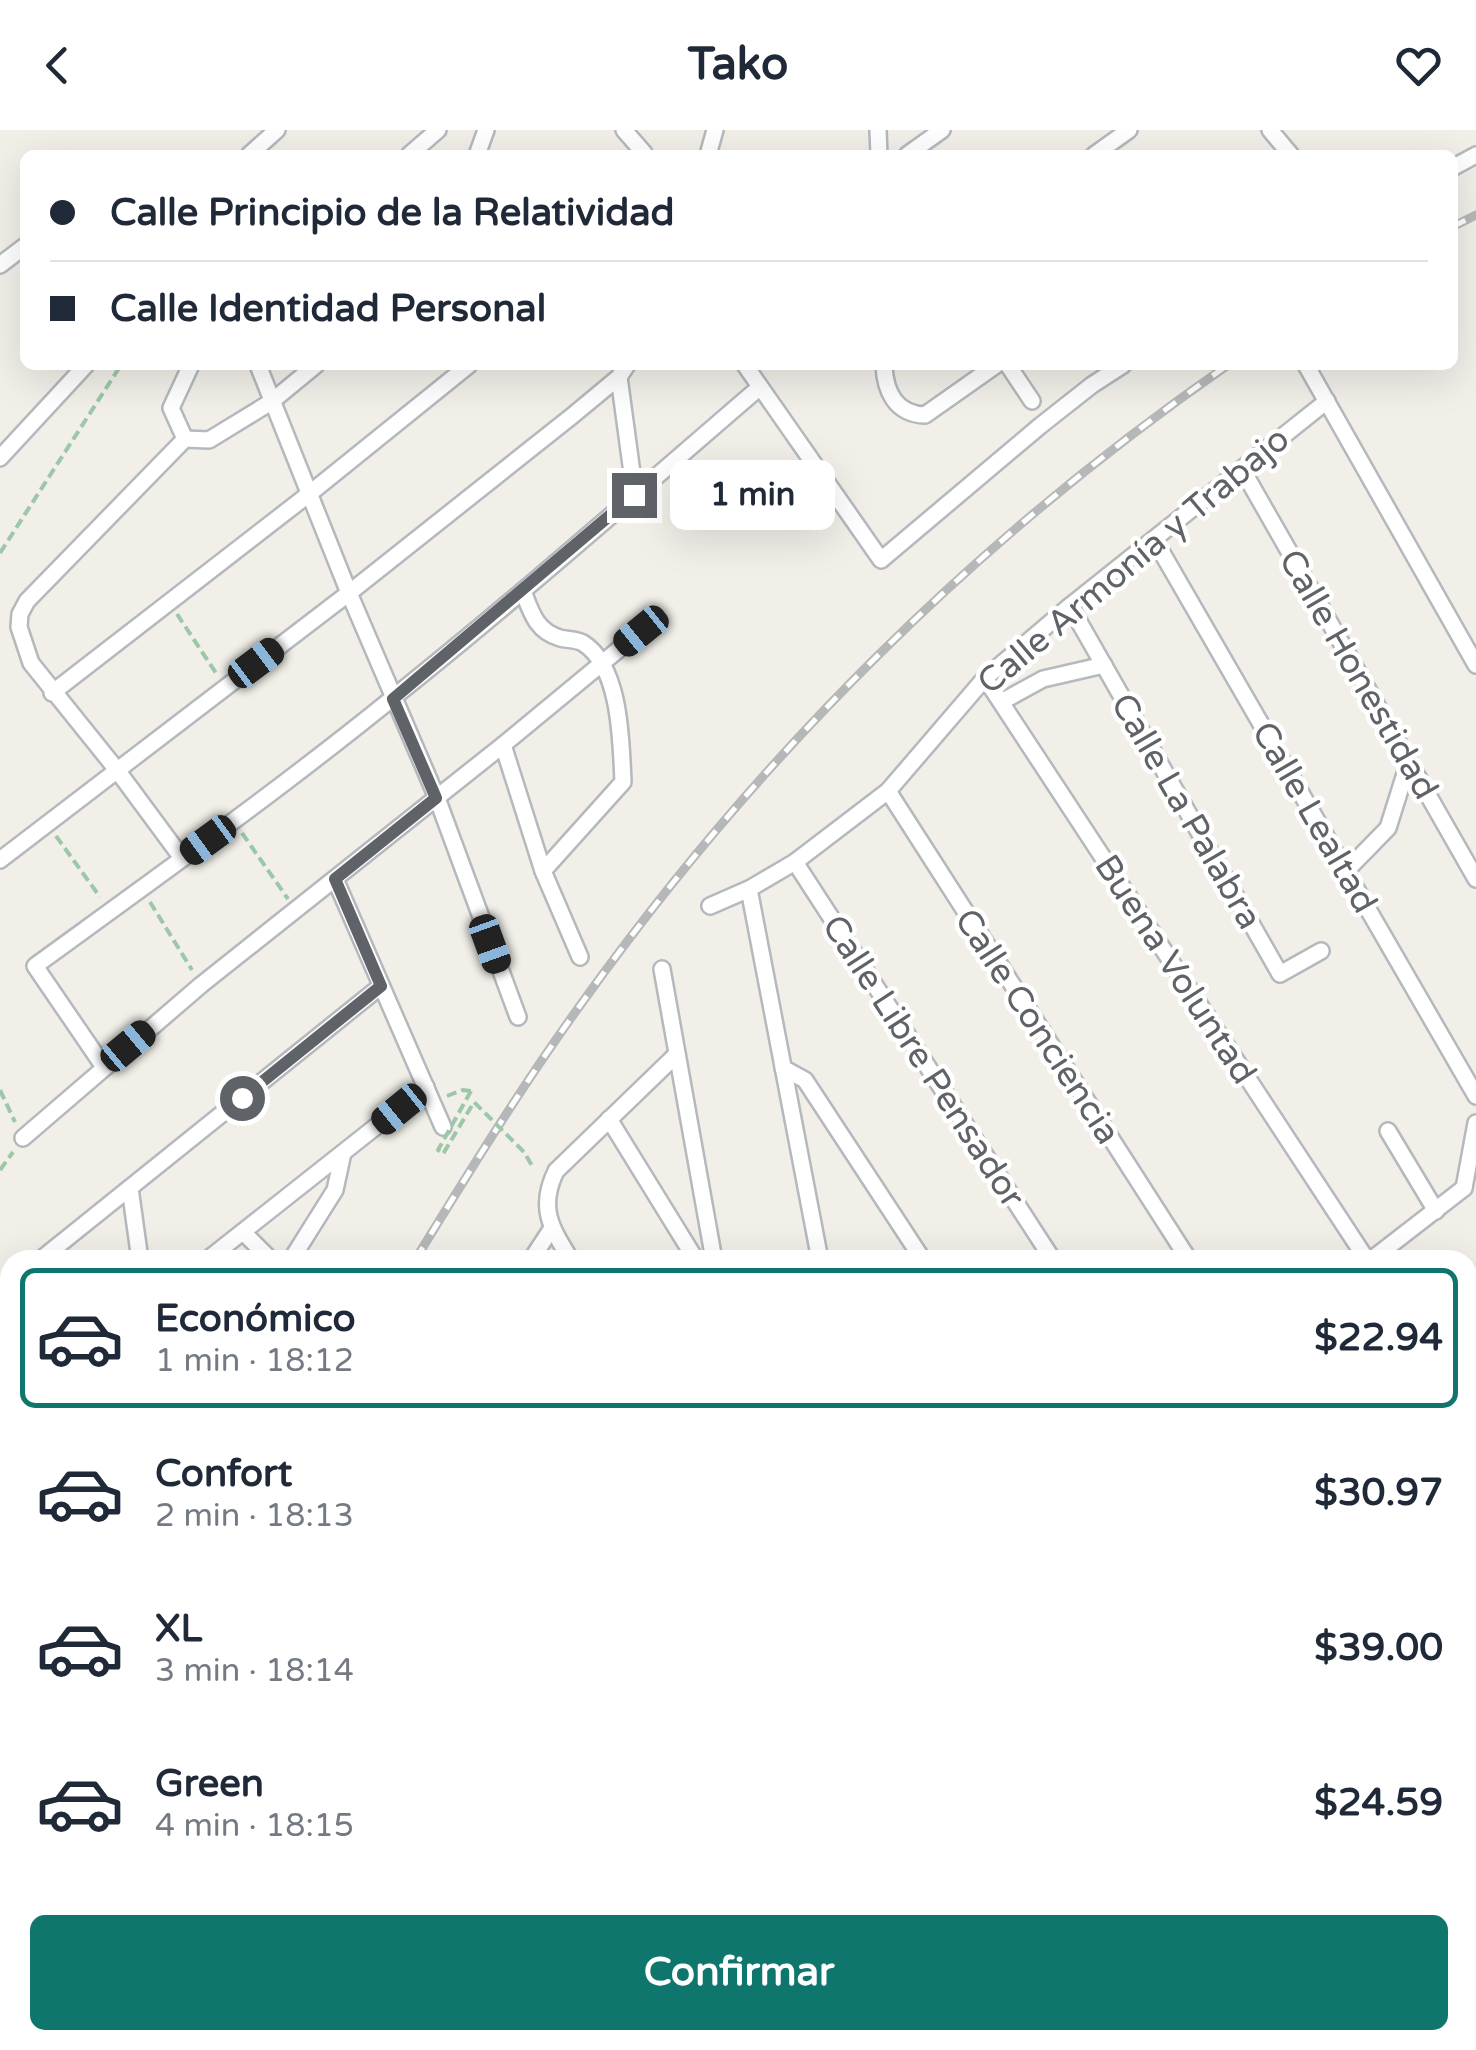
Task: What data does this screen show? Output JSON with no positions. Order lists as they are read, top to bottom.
{
  "streets": {
    "street": [
      "Calle Armonía y Trabajo",
      "Calle Honestidad",
      "Calle La Palabra",
      "Calle Lealtad",
      "Buena Voluntad",
      "Calle Conciencia",
      "Calle Libre Pensador"
    ]
  },
  "crossings": [
    ["Calle Armonía y Trabajo", "Calle Honestidad"],
    ["Calle Armonía y Trabajo", "Calle La Palabra"],
    ["Calle Armonía y Trabajo", "Calle Lealtad"],
    ["Calle Armonía y Trabajo", "Buena Voluntad"],
    ["Calle Armonía y Trabajo", "Calle Conciencia"],
    ["Calle Armonía y Trabajo", "Calle Libre Pensador"]
  ],
  "page": {
    "header": "Tako",
    "banner": ["Calle Principio de la Relatividad", "Calle Identidad Personal"],
    "bubble": "1 min",
    "list": [
      {
        "name": "Económico",
        "note": "1 min · 18:12",
        "value": "$22.94"
      },
      {
        "name": "Confort",
        "note": "2 min · 18:13",
        "value": "$30.97"
      },
      {
        "name": "XL",
        "note": "3 min · 18:14",
        "value": "$39.00"
      },
      {
        "name": "Green",
        "note": "4 min · 18:15",
        "value": "$24.59"
      }
    ],
    "buttons": "Confirmar"
  }
}
